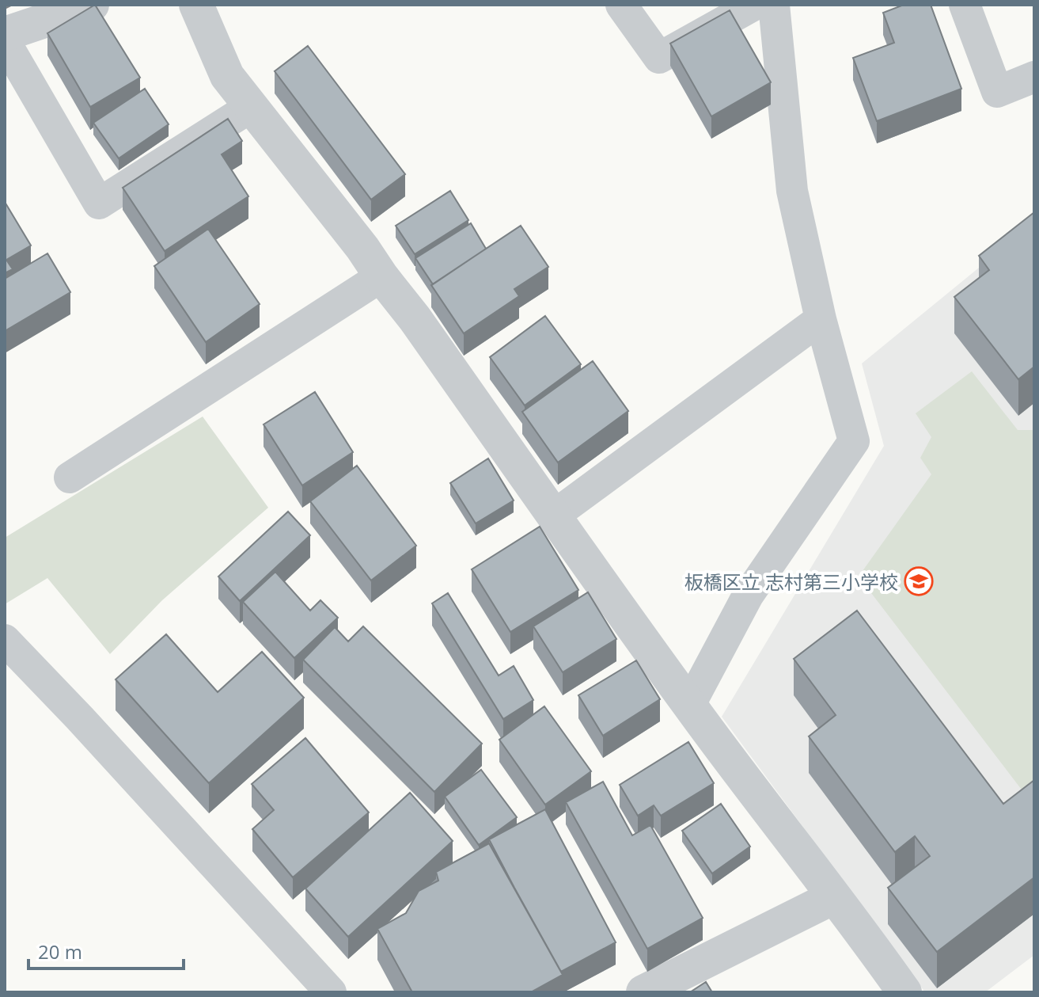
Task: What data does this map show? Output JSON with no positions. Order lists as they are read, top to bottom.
{
  "places": {
    "school or university": ["板橋区立 志村第三小学校"]
  },
  "scale_bar": "20 m"
}
